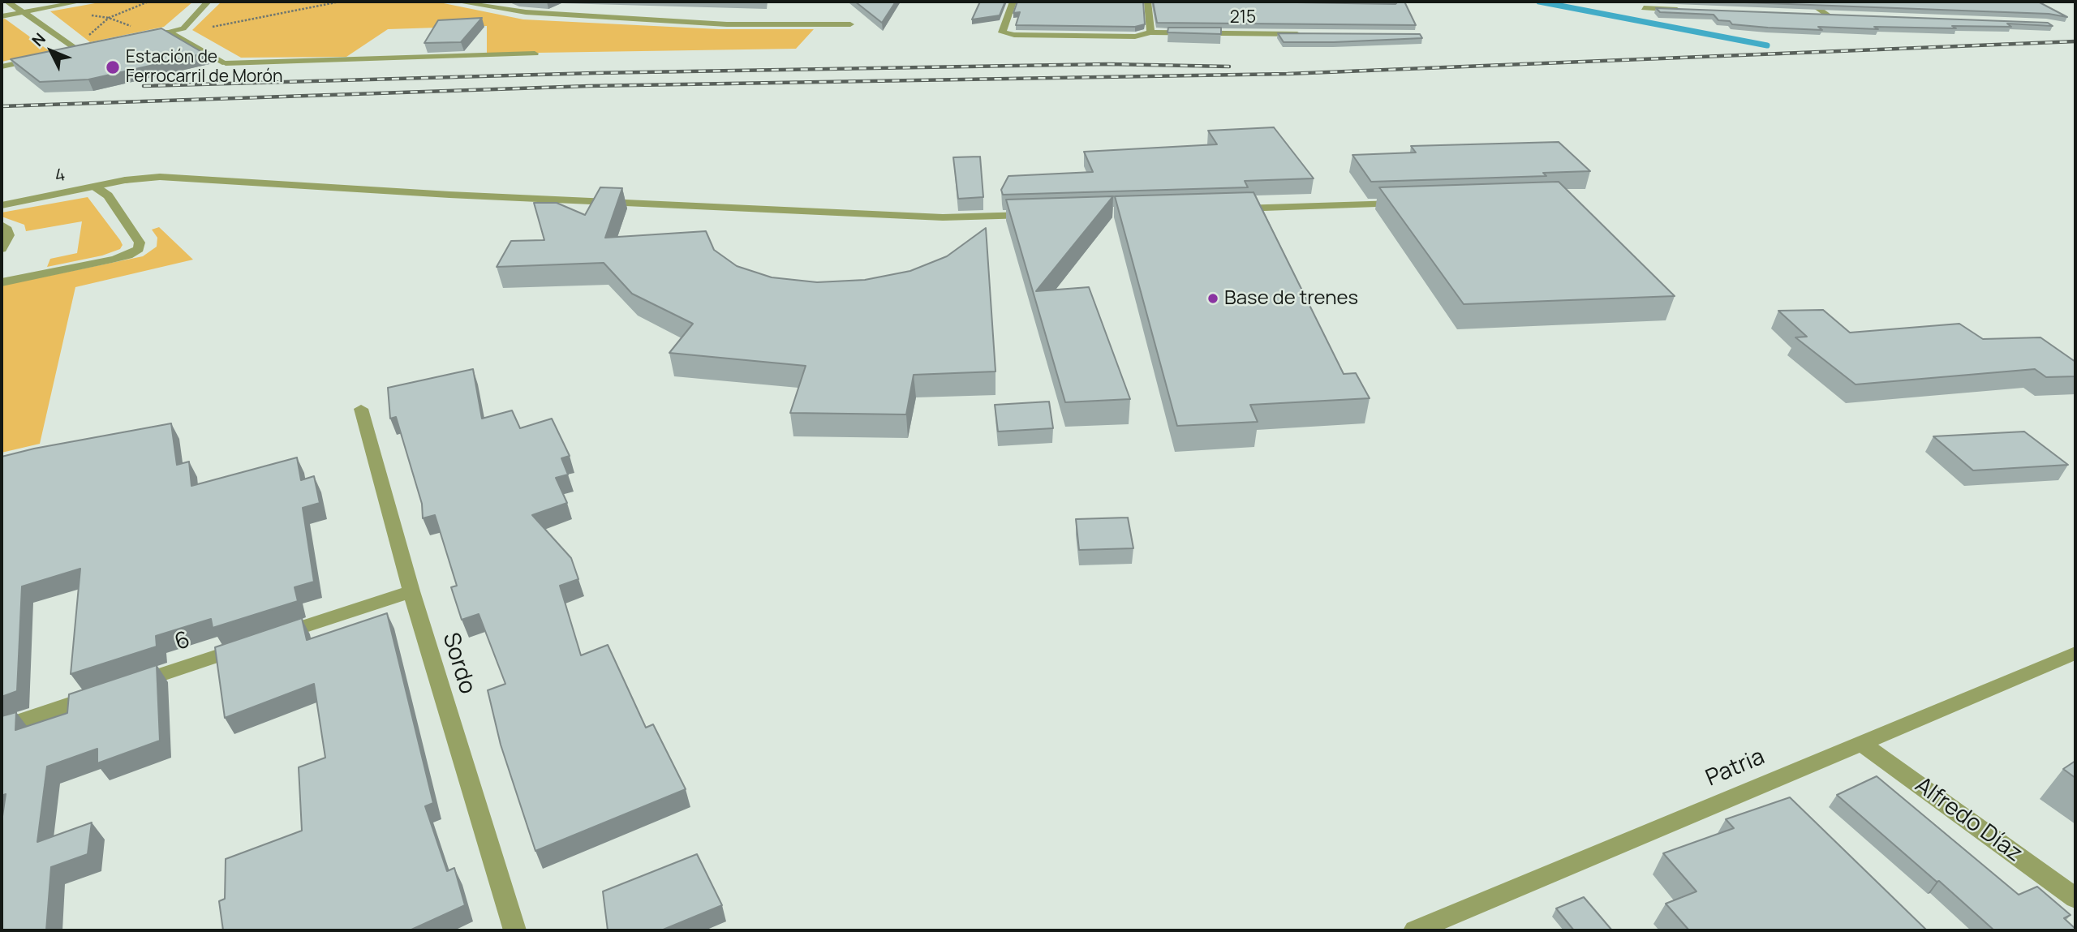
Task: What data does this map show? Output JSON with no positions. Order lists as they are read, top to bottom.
{
  "streets": {
    "street": [
      "215",
      "4",
      "6",
      "Sordo",
      "Patria",
      "Alfredo Díaz"
    ]
  },
  "crossings": [
    ["6", "Sordo"],
    ["Patria", "Alfredo Díaz"]
  ],
  "places": ["Estación de Ferrocarril de Morón", "Base de trenes"],
  "north": "top left"
}
